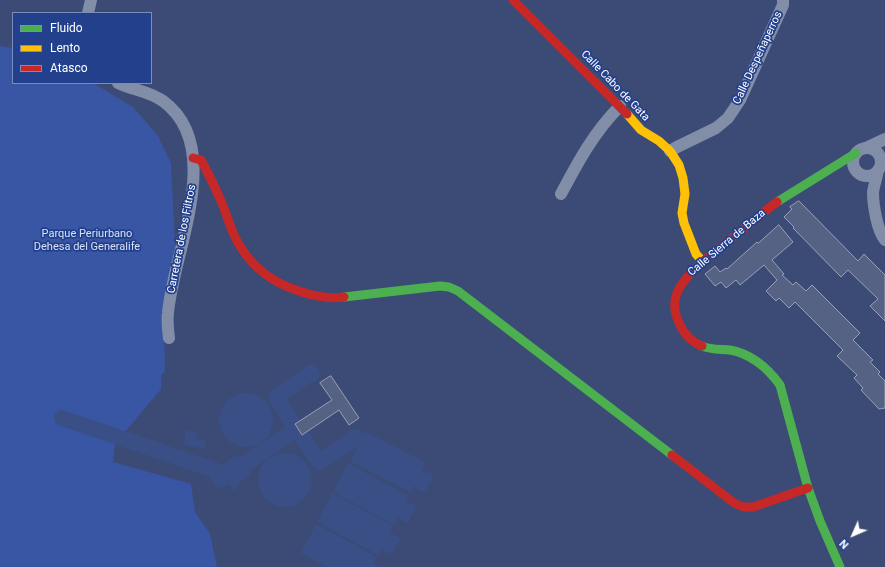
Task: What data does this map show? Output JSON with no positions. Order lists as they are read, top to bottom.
{
  "streets": {
    "street": [
      "Calle Despeñaperros",
      "Calle Cabo de Gata",
      "Carretera de los Filtros",
      "Calle Sierra de Baza"
    ]
  },
  "crossings": [
    ["Calle Despeñaperros", "Calle Cabo de Gata"],
    ["Calle Cabo de Gata", "Calle Sierra de Baza"]
  ],
  "parks": ["Parque Periurbano Dehesa del Generalife"],
  "legend": ["Fluido", "Lento", "Atasco"],
  "north": "bottom left"
}
